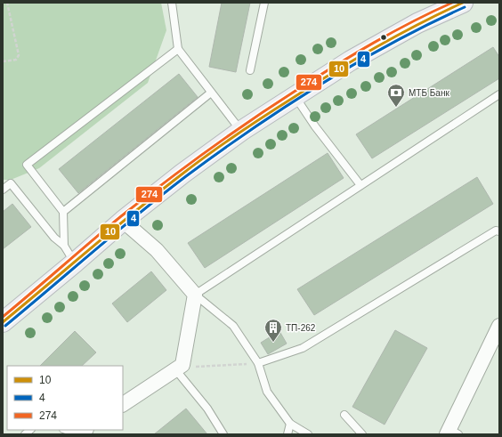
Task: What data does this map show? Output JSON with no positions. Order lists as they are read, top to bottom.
{
  "places": {
    "bank": ["МТБ Банк"],
    "building": ["ТП-262"]
  },
  "lines": ["transit line 10", "transit line 274", "transit line 4"],
  "legend": ["10", "4", "274"]
}
